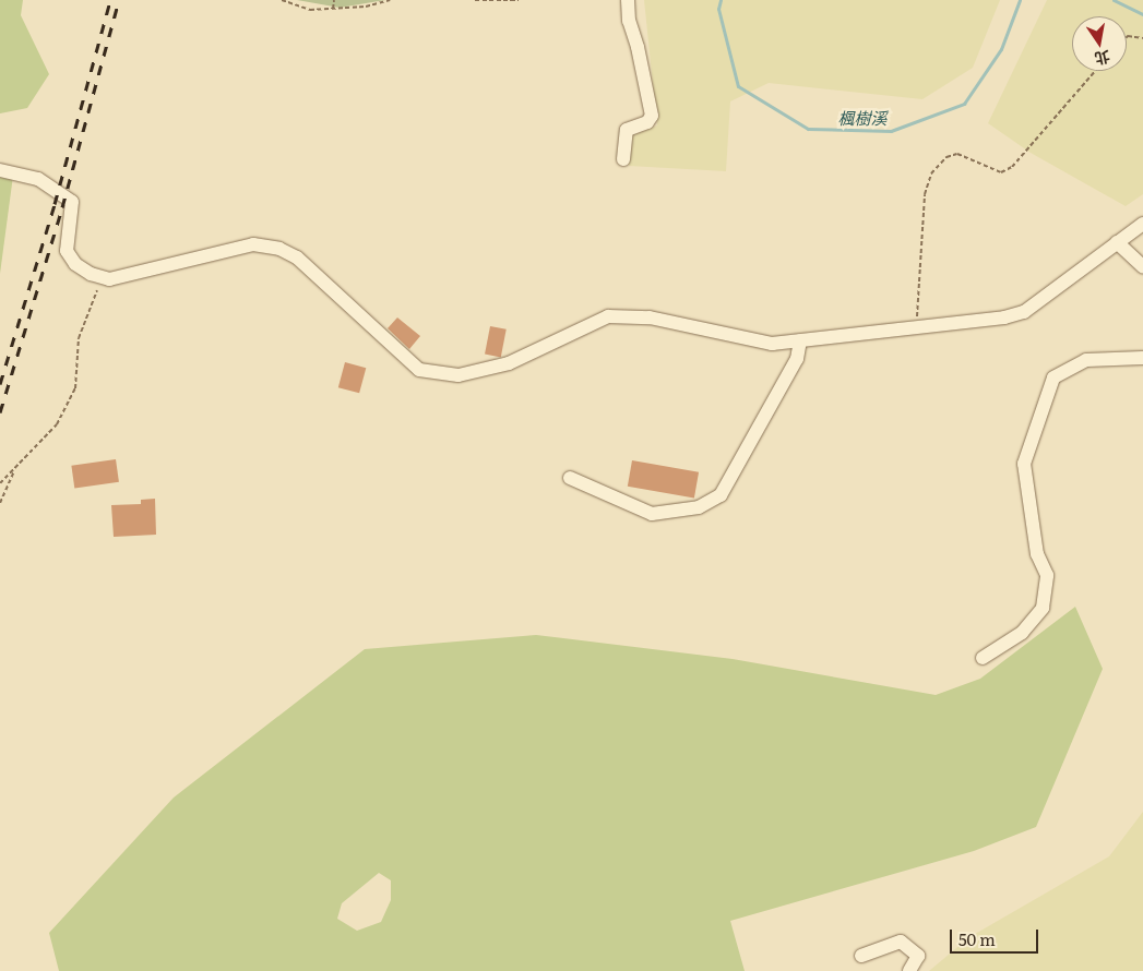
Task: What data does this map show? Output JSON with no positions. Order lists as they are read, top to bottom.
{
  "water": ["楓樹溪"],
  "scale_bar": "50 m",
  "north": "bottom"
}
